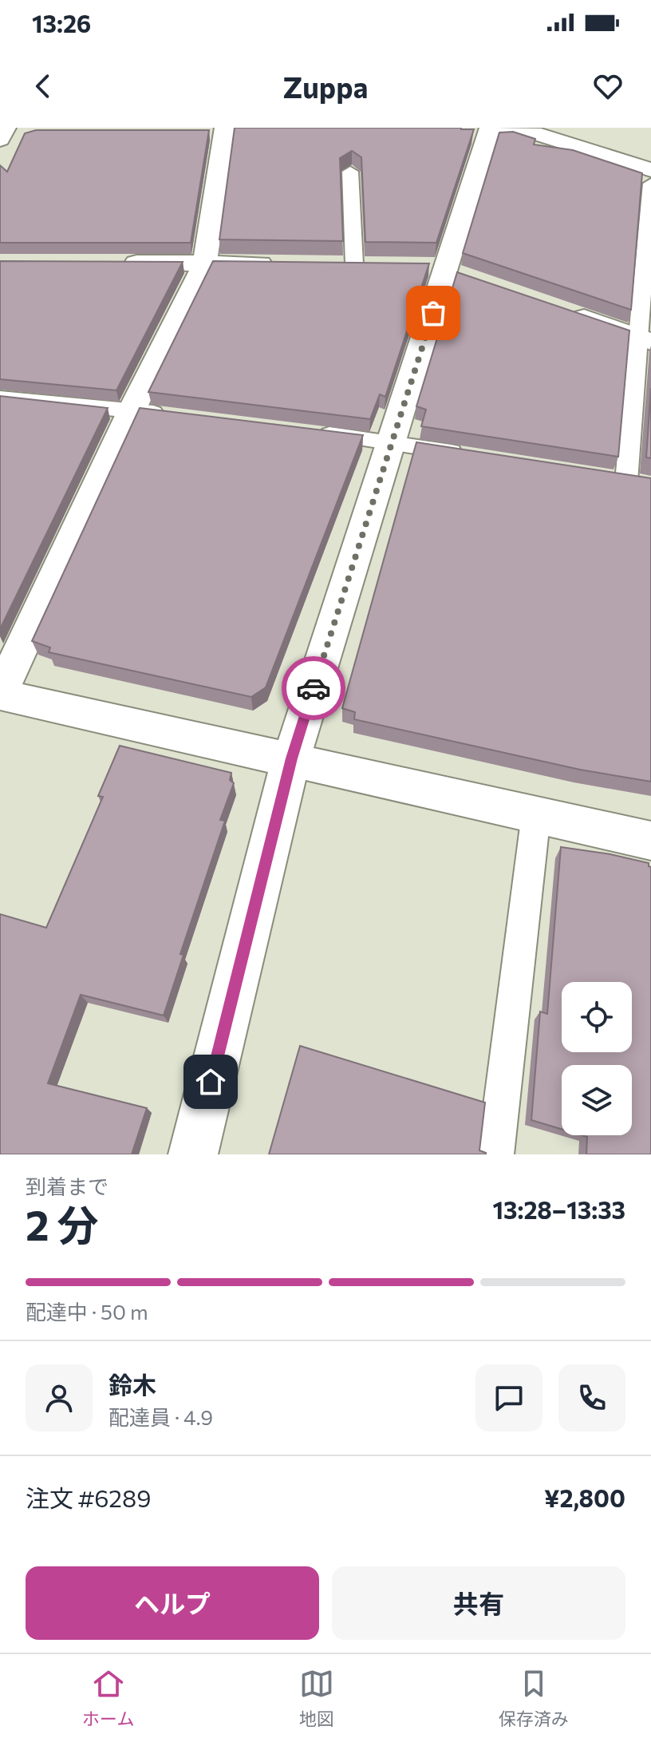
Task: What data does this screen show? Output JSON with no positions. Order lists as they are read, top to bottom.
{
  "page": {
    "status": "13:26",
    "header": "Zuppa",
    "heading": ["2 分", "到着まで", "13:28–13:33"],
    "panel": [
      "鈴木",
      "配達員 · 4.9",
      "注文 #6289",
      "¥2,800"
    ],
    "bar": "配達中 · 50 m",
    "buttons": ["ヘルプ", "共有"],
    "tabs": ["ホーム", "地図", "保存済み"]
  }
}
